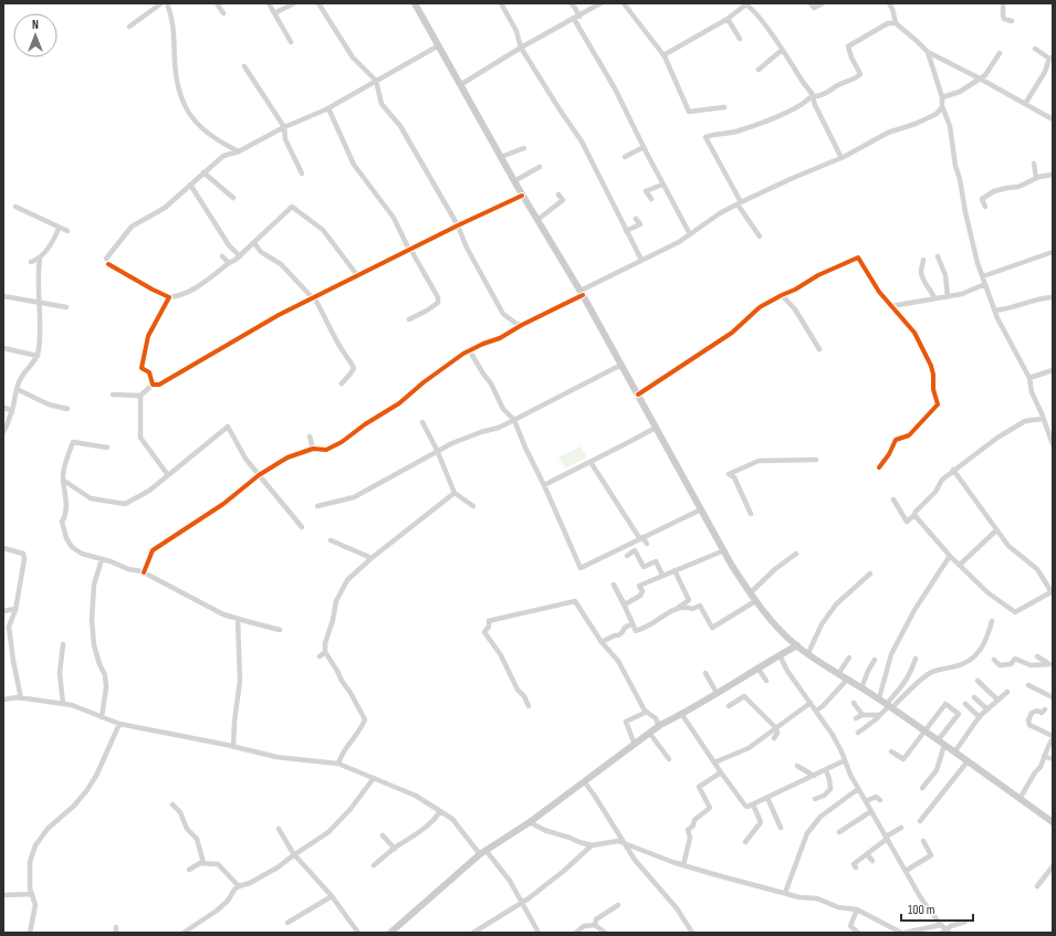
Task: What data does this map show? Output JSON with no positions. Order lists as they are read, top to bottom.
{
  "scale_bar": "100 m",
  "north": "top"
}
